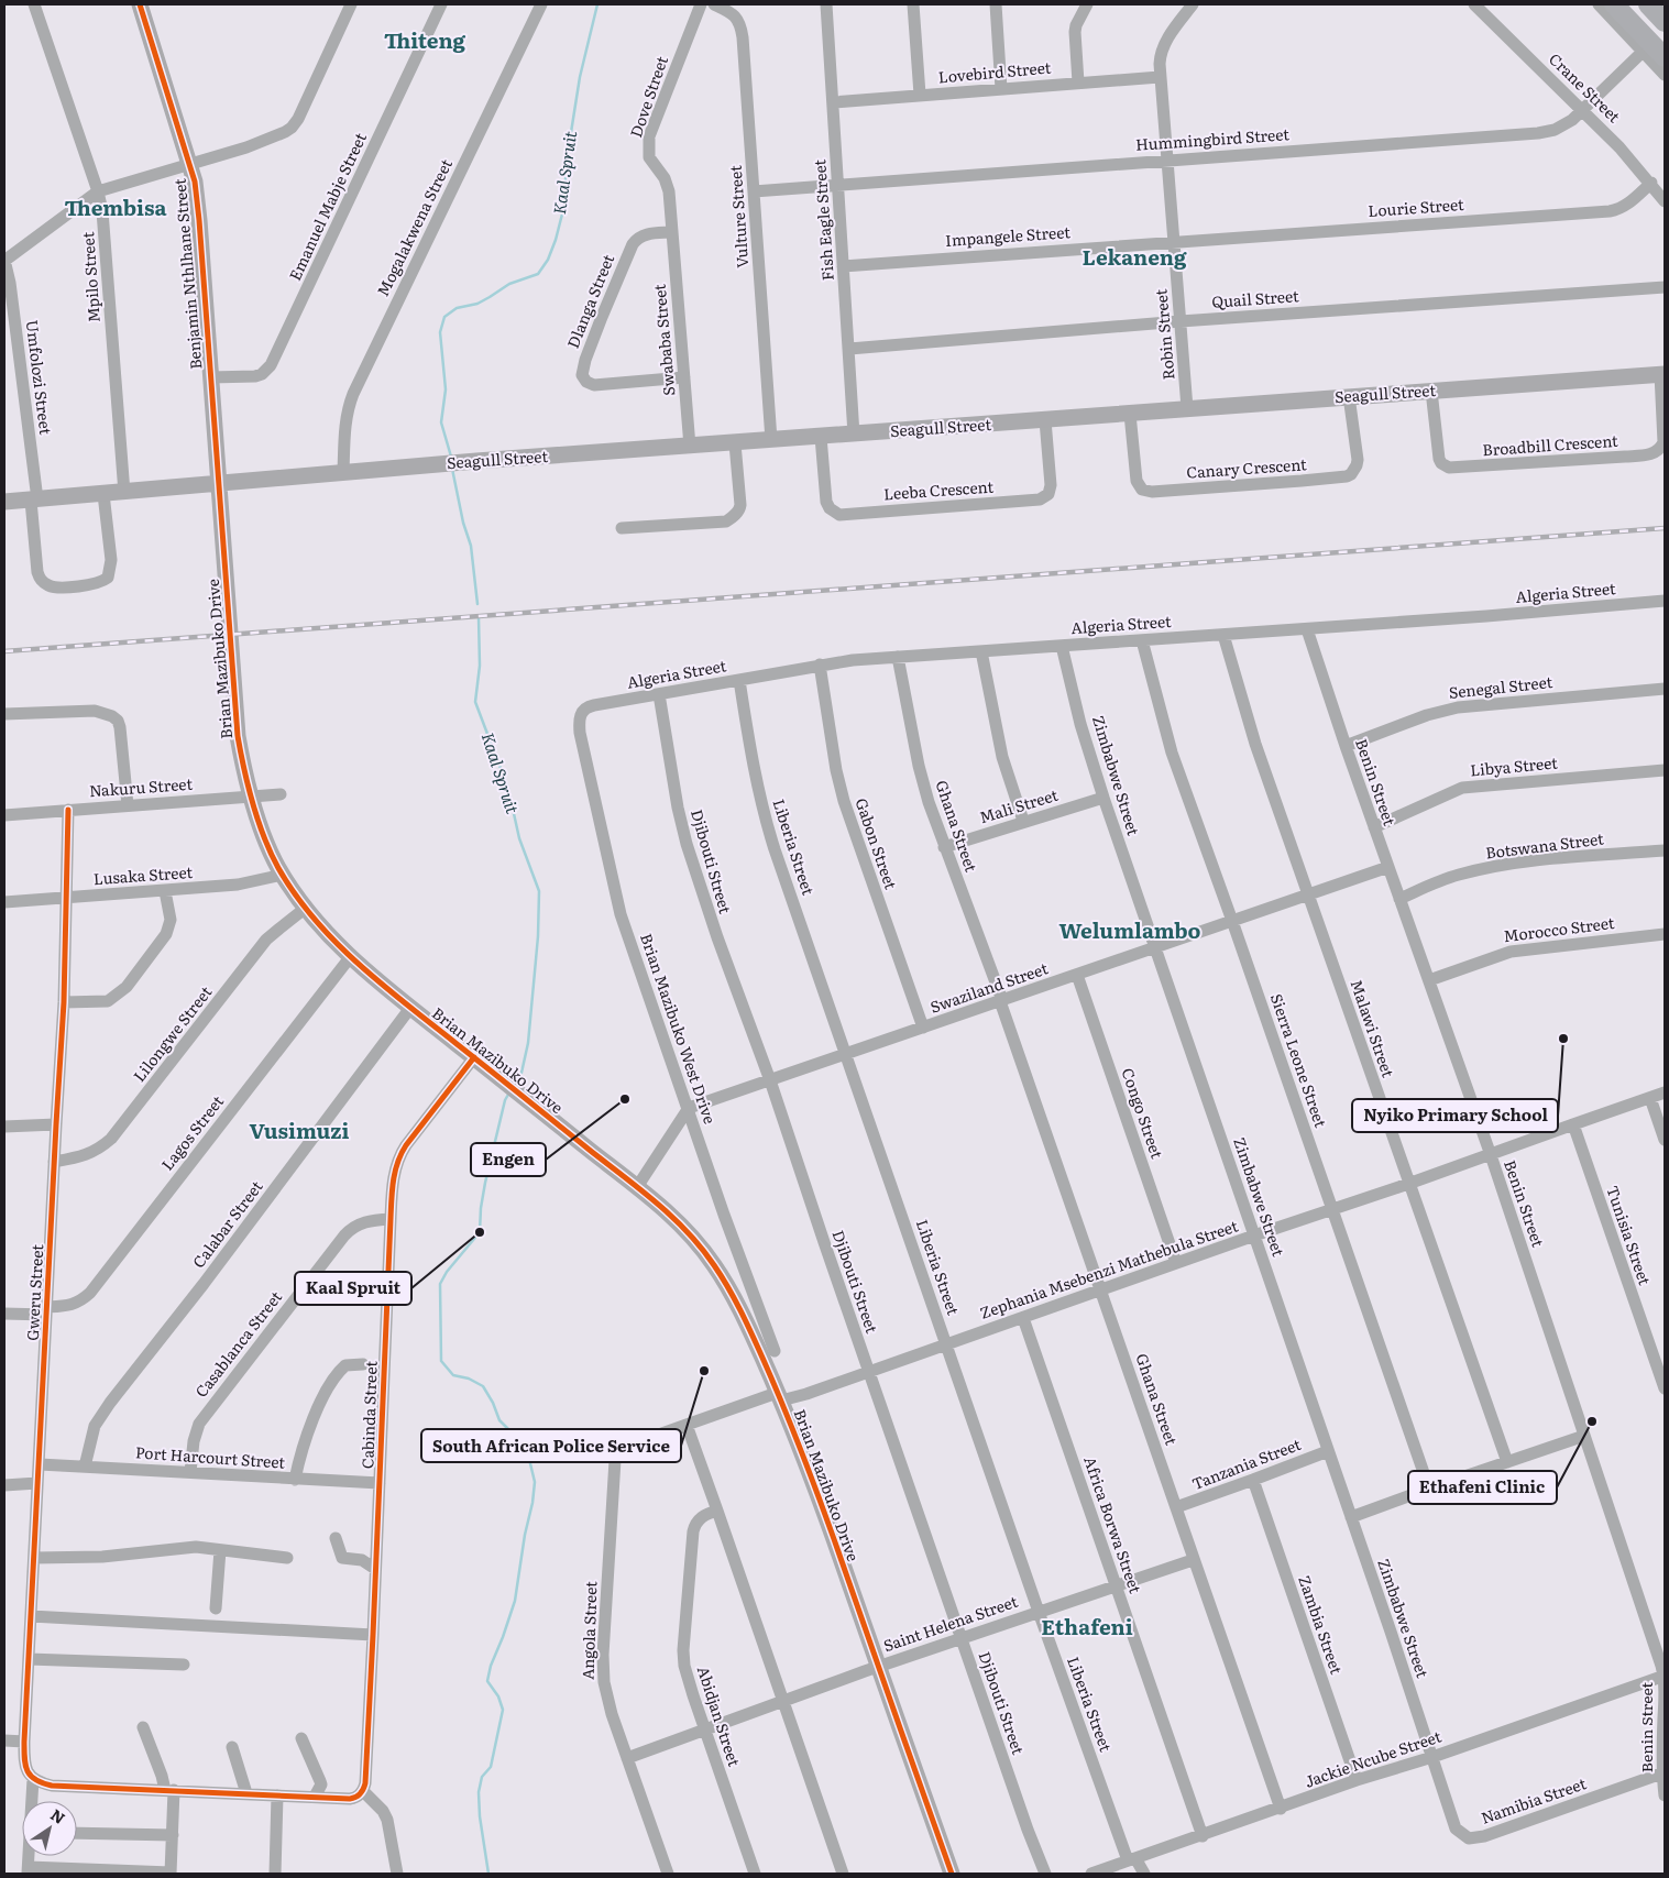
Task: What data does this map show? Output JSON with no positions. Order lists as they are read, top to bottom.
{
  "streets": {
    "street": [
      "Lovebird Street",
      "Crane Street",
      "Dove Street",
      "Hummingbird Street",
      "Emanuel Mabje Street",
      "Lourie Street",
      "Vulture Street",
      "Fish Eagle Street",
      "Mogalakwena Street",
      "Impangele Street",
      "Benjamin Nthlhane Street",
      "Mpilo Street",
      "Quail Street",
      "Dlanga Street",
      "Robin Street",
      "Swababa Street",
      "Umfolozi Street",
      "Seagull Street",
      "Broadbill Crescent",
      "Canary Crescent",
      "Leeba Crescent",
      "Algeria Street",
      "Brian Mazibuko Drive",
      "Senegal Street",
      "Libya Street",
      "Zimbabwe Street",
      "Benin Street",
      "Nakuru Street",
      "Mali Street",
      "Ghana Street",
      "Gabon Street",
      "Botswana Street",
      "Liberia Street",
      "Djibouti Street",
      "Lusaka Street",
      "Morocco Street",
      "Swaziland Street",
      "Brian Mazibuko West Drive",
      "Malawi Street",
      "Lilongwe Street",
      "Sierra Leone Street",
      "Congo Street",
      "Lagos Street",
      "Calabar Street",
      "Tunisia Street",
      "Zephania Msebenzi Mathebula Street",
      "Gweru Street",
      "Casablanca Street",
      "Cabinda Street",
      "Port Harcourt Street",
      "Tanzania Street",
      "Africa Borwa Street",
      "Saint Helena Street",
      "Zambia Street",
      "Angola Street",
      "Abidjan Street",
      "Jackie Ncube Street",
      "Namibia Street"
    ]
  },
  "crossings": [
    ["Lovebird Street", "Fish Eagle Street"],
    ["Lovebird Street", "Robin Street"],
    ["Crane Street", "Hummingbird Street"],
    ["Crane Street", "Lourie Street"],
    ["Dove Street", "Dlanga Street"],
    ["Dove Street", "Swababa Street"],
    ["Hummingbird Street", "Vulture Street"],
    ["Hummingbird Street", "Fish Eagle Street"],
    ["Hummingbird Street", "Robin Street"],
    ["Emanuel Mabje Street", "Benjamin Nthlhane Street"],
    ["Lourie Street", "Impangele Street"],
    ["Lourie Street", "Robin Street"],
    ["Vulture Street", "Seagull Street"],
    ["Fish Eagle Street", "Impangele Street"],
    ["Fish Eagle Street", "Quail Street"],
    ["Fish Eagle Street", "Seagull Street"],
    ["Mogalakwena Street", "Seagull Street"],
    ["Impangele Street", "Robin Street"],
    ["Benjamin Nthlhane Street", "Seagull Street"],
    ["Benjamin Nthlhane Street", "Brian Mazibuko Drive"],
    ["Mpilo Street", "Seagull Street"],
    ["Quail Street", "Robin Street"],
    ["Dlanga Street", "Swababa Street"],
    ["Robin Street", "Seagull Street"],
    ["Swababa Street", "Seagull Street"],
    ["Umfolozi Street", "Seagull Street"],
    ["Seagull Street", "Broadbill Crescent"],
    ["Seagull Street", "Canary Crescent"],
    ["Seagull Street", "Leeba Crescent"],
    ["Seagull Street", "Brian Mazibuko Drive"],
    ["Algeria Street", "Zimbabwe Street"],
    ["Algeria Street", "Benin Street"],
    ["Algeria Street", "Ghana Street"],
    ["Algeria Street", "Gabon Street"],
    ["Algeria Street", "Liberia Street"],
    ["Algeria Street", "Djibouti Street"],
    ["Algeria Street", "Brian Mazibuko West Drive"],
    ["Algeria Street", "Malawi Street"],
    ["Algeria Street", "Sierra Leone Street"],
    ["Brian Mazibuko Drive", "Nakuru Street"],
    ["Brian Mazibuko Drive", "Lusaka Street"],
    ["Brian Mazibuko Drive", "Lilongwe Street"],
    ["Brian Mazibuko Drive", "Lagos Street"],
    ["Brian Mazibuko Drive", "Calabar Street"],
    ["Brian Mazibuko Drive", "Zephania Msebenzi Mathebula Street"],
    ["Brian Mazibuko Drive", "Cabinda Street"],
    ["Brian Mazibuko Drive", "Saint Helena Street"],
    ["Brian Mazibuko Drive", "Angola Street"],
    ["Senegal Street", "Benin Street"],
    ["Libya Street", "Benin Street"],
    ["Zimbabwe Street", "Mali Street"],
    ["Zimbabwe Street", "Swaziland Street"],
    ["Zimbabwe Street", "Zephania Msebenzi Mathebula Street"],
    ["Zimbabwe Street", "Tanzania Street"],
    ["Zimbabwe Street", "Jackie Ncube Street"],
    ["Zimbabwe Street", "Namibia Street"],
    ["Benin Street", "Botswana Street"],
    ["Benin Street", "Morocco Street"],
    ["Benin Street", "Swaziland Street"],
    ["Benin Street", "Zephania Msebenzi Mathebula Street"],
    ["Benin Street", "Jackie Ncube Street"],
    ["Benin Street", "Namibia Street"],
    ["Nakuru Street", "Gweru Street"],
    ["Mali Street", "Ghana Street"],
    ["Ghana Street", "Swaziland Street"],
    ["Ghana Street", "Zephania Msebenzi Mathebula Street"],
    ["Ghana Street", "Tanzania Street"],
    ["Ghana Street", "Saint Helena Street"],
    ["Ghana Street", "Jackie Ncube Street"],
    ["Gabon Street", "Swaziland Street"],
    ["Liberia Street", "Swaziland Street"],
    ["Liberia Street", "Zephania Msebenzi Mathebula Street"],
    ["Liberia Street", "Saint Helena Street"],
    ["Liberia Street", "Jackie Ncube Street"],
    ["Djibouti Street", "Swaziland Street"],
    ["Djibouti Street", "Zephania Msebenzi Mathebula Street"],
    ["Djibouti Street", "Saint Helena Street"],
    ["Lusaka Street", "Gweru Street"],
    ["Swaziland Street", "Brian Mazibuko West Drive"],
    ["Swaziland Street", "Malawi Street"],
    ["Swaziland Street", "Sierra Leone Street"],
    ["Swaziland Street", "Congo Street"],
    ["Malawi Street", "Zephania Msebenzi Mathebula Street"],
    ["Lilongwe Street", "Gweru Street"],
    ["Sierra Leone Street", "Zephania Msebenzi Mathebula Street"],
    ["Congo Street", "Zephania Msebenzi Mathebula Street"],
    ["Lagos Street", "Gweru Street"],
    ["Calabar Street", "Port Harcourt Street"],
    ["Tunisia Street", "Zephania Msebenzi Mathebula Street"],
    ["Zephania Msebenzi Mathebula Street", "Africa Borwa Street"],
    ["Zephania Msebenzi Mathebula Street", "Angola Street"],
    ["Gweru Street", "Port Harcourt Street"],
    ["Casablanca Street", "Cabinda Street"],
    ["Casablanca Street", "Port Harcourt Street"],
    ["Cabinda Street", "Port Harcourt Street"],
    ["Tanzania Street", "Zambia Street"],
    ["Africa Borwa Street", "Saint Helena Street"],
    ["Africa Borwa Street", "Jackie Ncube Street"],
    ["Saint Helena Street", "Angola Street"],
    ["Saint Helena Street", "Abidjan Street"],
    ["Zambia Street", "Jackie Ncube Street"],
    ["Jackie Ncube Street", "Namibia Street"]
  ],
  "districts": [
    "Thiteng",
    "Thembisa",
    "Lekaneng",
    "Welumlambo",
    "Vusimuzi",
    "Ethafeni"
  ],
  "water": ["Kaal Spruit"],
  "places": [
    "Nyiko Primary School",
    "Engen",
    "Kaal Spruit",
    "South African Police Service",
    "Ethafeni Clinic"
  ],
  "north": "top right"
}
